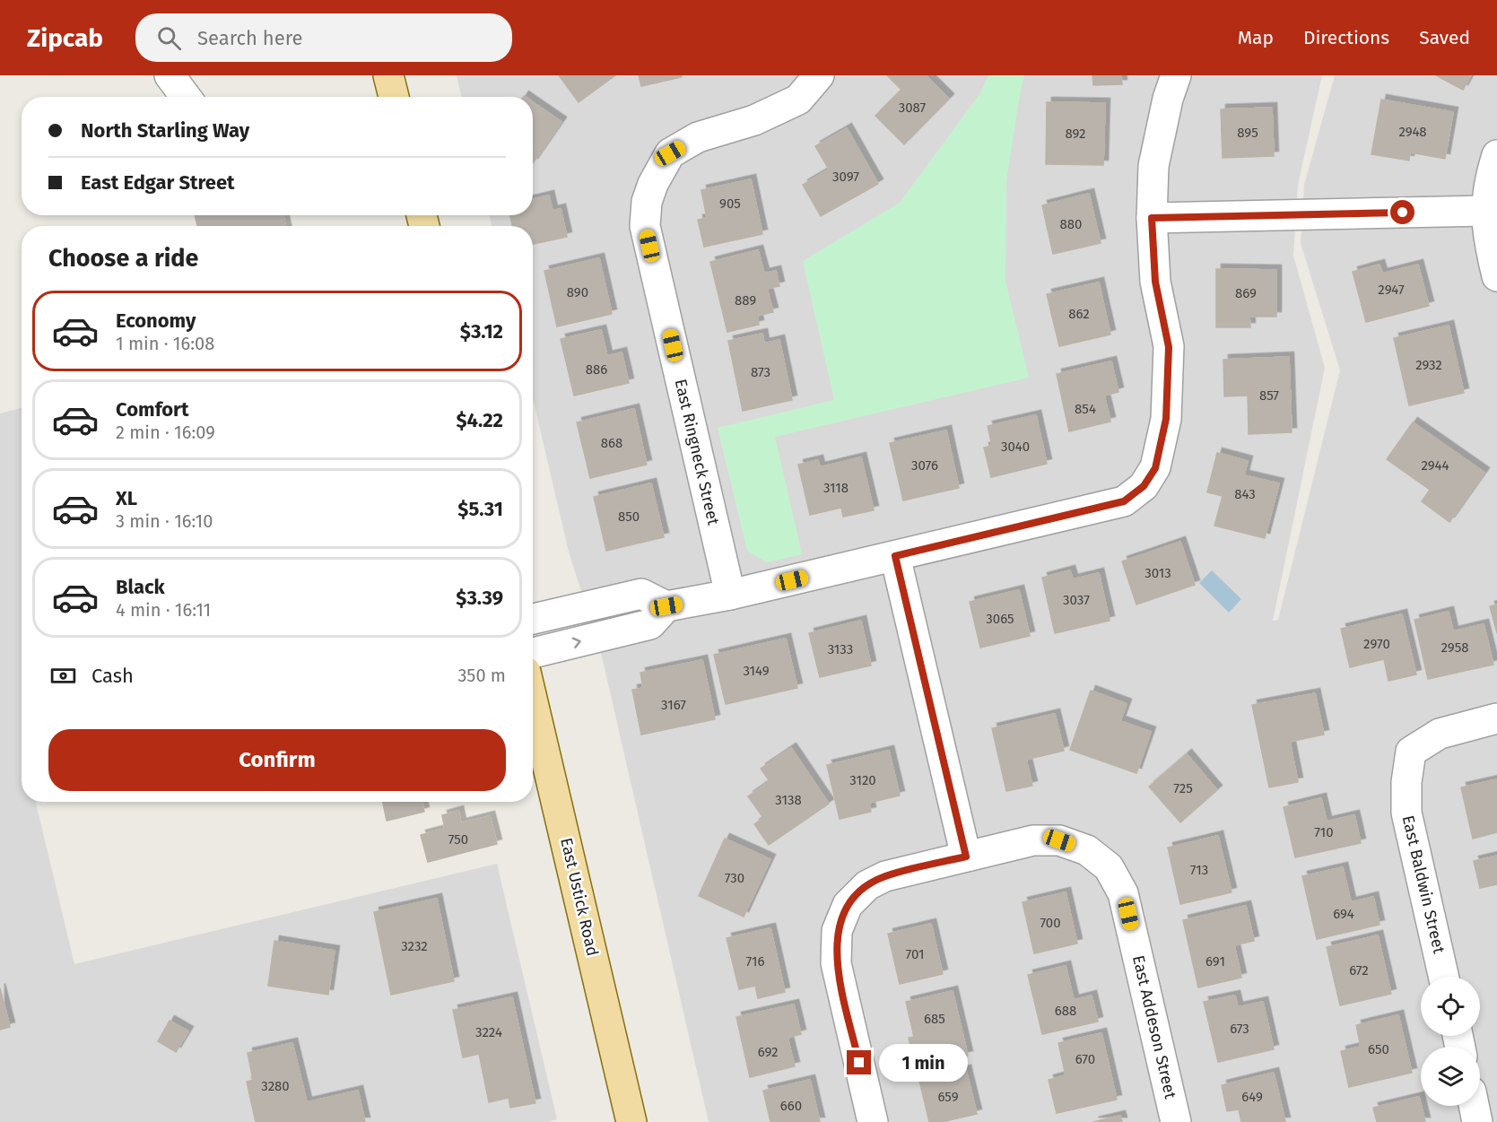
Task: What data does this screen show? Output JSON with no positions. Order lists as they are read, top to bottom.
{
  "streets": {
    "main road": ["East Ustick Road"],
    "street": ["East Ringneck Street", "East Baldwin Street", "East Addeson Street"]
  },
  "house_numbers": [
    "3087",
    "2948",
    "895",
    "892",
    "3097",
    "905",
    "880",
    "2947",
    "890",
    "869",
    "889",
    "862",
    "2932",
    "886",
    "873",
    "857",
    "854",
    "868",
    "3040",
    "3076",
    "2944",
    "3118",
    "843",
    "850",
    "3013",
    "3037",
    "3065",
    "2970",
    "2958",
    "3133",
    "3149",
    "3167",
    "3120",
    "725",
    "3138",
    "710",
    "750",
    "713",
    "730",
    "694",
    "700",
    "3232",
    "701",
    "716",
    "691",
    "672",
    "688",
    "685",
    "673",
    "3224",
    "650",
    "692",
    "670",
    "3280",
    "659",
    "649",
    "660"
  ],
  "page": {
    "header": "Zipcab",
    "search": "Search here",
    "nav": ["Map", "Directions", "Saved"],
    "banner": ["North Starling Way", "East Edgar Street"],
    "heading": "Choose a ride",
    "list": [
      {
        "name": "Economy",
        "note": "1 min · 16:08",
        "value": "$3.12"
      },
      {
        "name": "Comfort",
        "note": "2 min · 16:09",
        "value": "$4.22"
      },
      {
        "name": "XL",
        "note": "3 min · 16:10",
        "value": "$5.31"
      },
      {
        "name": "Black",
        "note": "4 min · 16:11",
        "value": "$3.39"
      }
    ],
    "pay": ["Cash", "350 m"],
    "buttons": "Confirm",
    "bubble": "1 min"
  }
}
